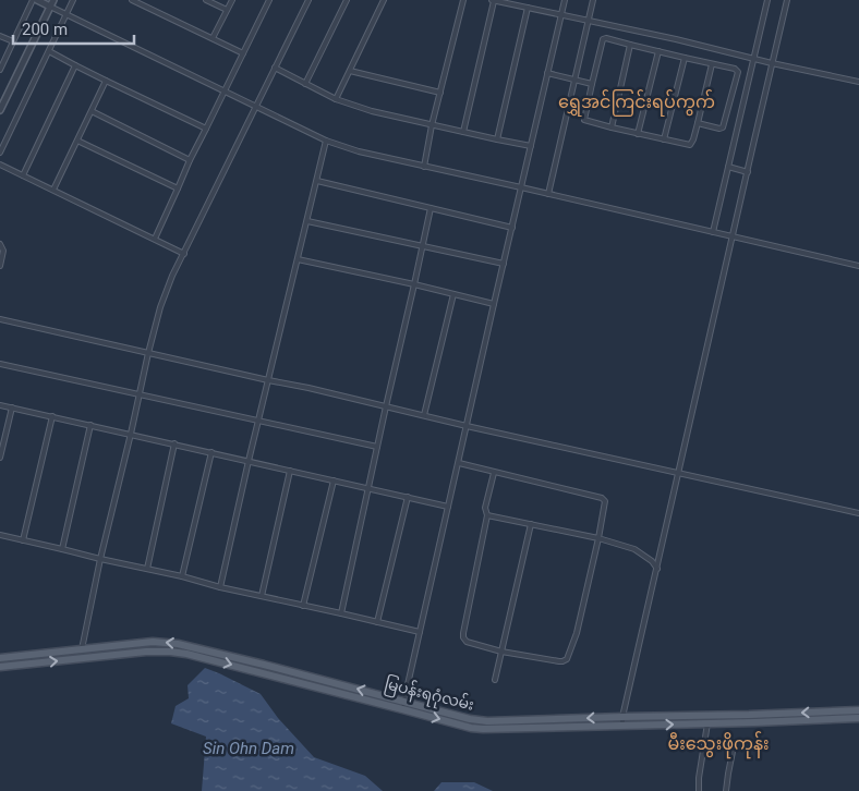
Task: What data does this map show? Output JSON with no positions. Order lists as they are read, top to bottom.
{
  "streets": {
    "main road": ["မြပန်းရဂုံလမ်း"]
  },
  "districts": ["ရွှေအင်ကြင်းရပ်ကွက်", "မီးသွေးဖိုကုန်း"],
  "water": ["Sin Ohn Dam"],
  "scale_bar": "200 m"
}
